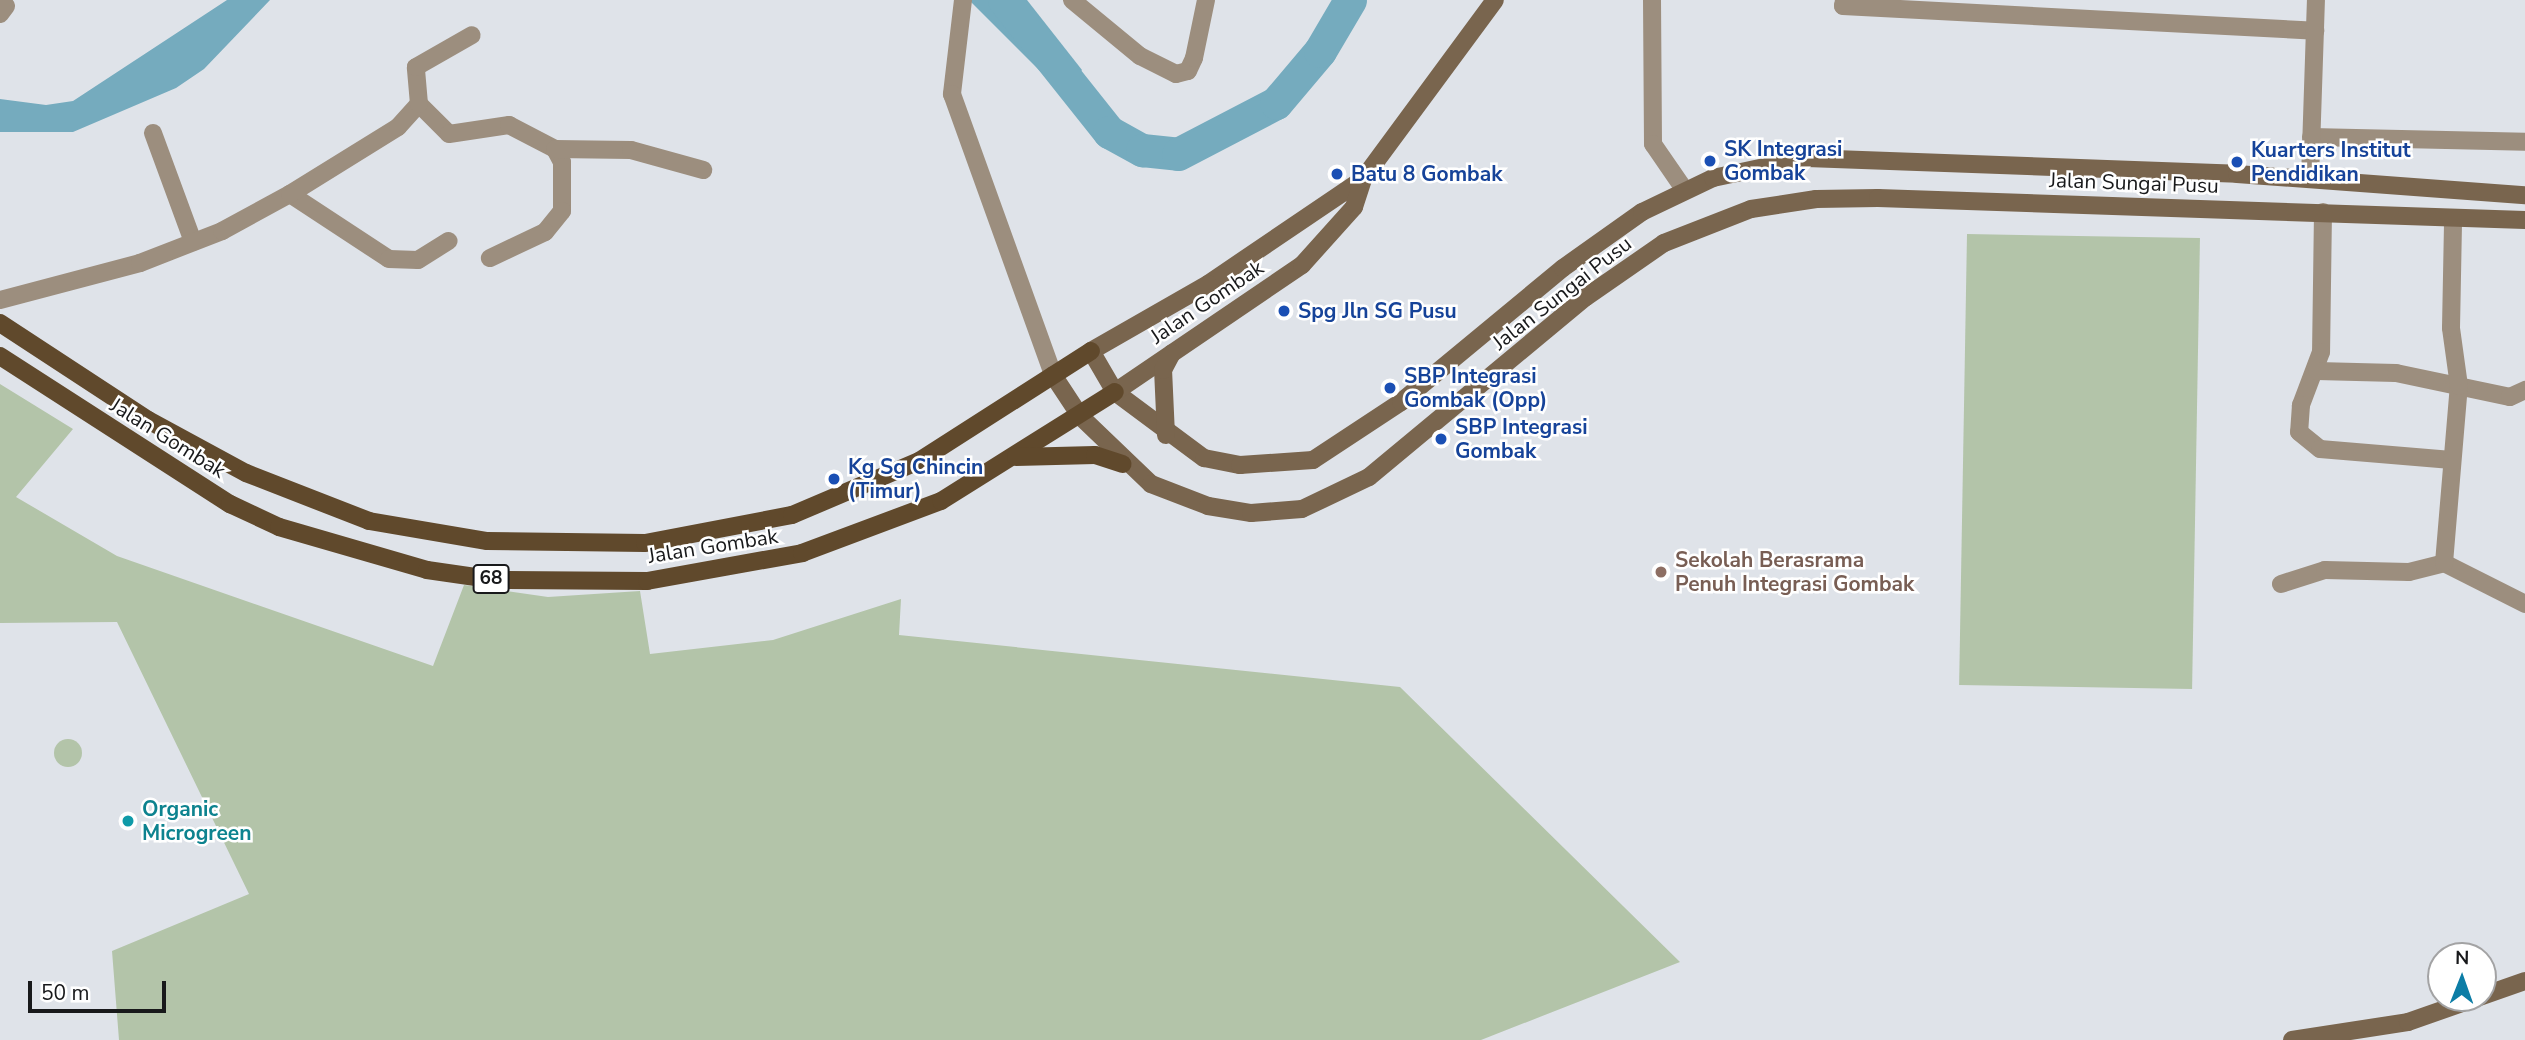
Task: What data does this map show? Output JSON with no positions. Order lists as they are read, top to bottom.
{
  "streets": {
    "main road": ["Jalan Sungai Pusu", "Jalan Gombak", "68"]
  },
  "crossings": [
    ["Jalan Sungai Pusu", "Jalan Gombak"]
  ],
  "places": [
    "SK Integrasi Gombak",
    "Kuarters Institut Pendidikan",
    "Batu 8 Gombak",
    "Spg Jln SG Pusu",
    "SBP Integrasi Gombak (Opp)",
    "SBP Integrasi Gombak",
    "Kg Sg Chincin (Timur)",
    "Sekolah Berasrama Penuh Integrasi Gombak",
    "Organic Microgreen"
  ],
  "scale_bar": "50 m",
  "north": "top"
}
